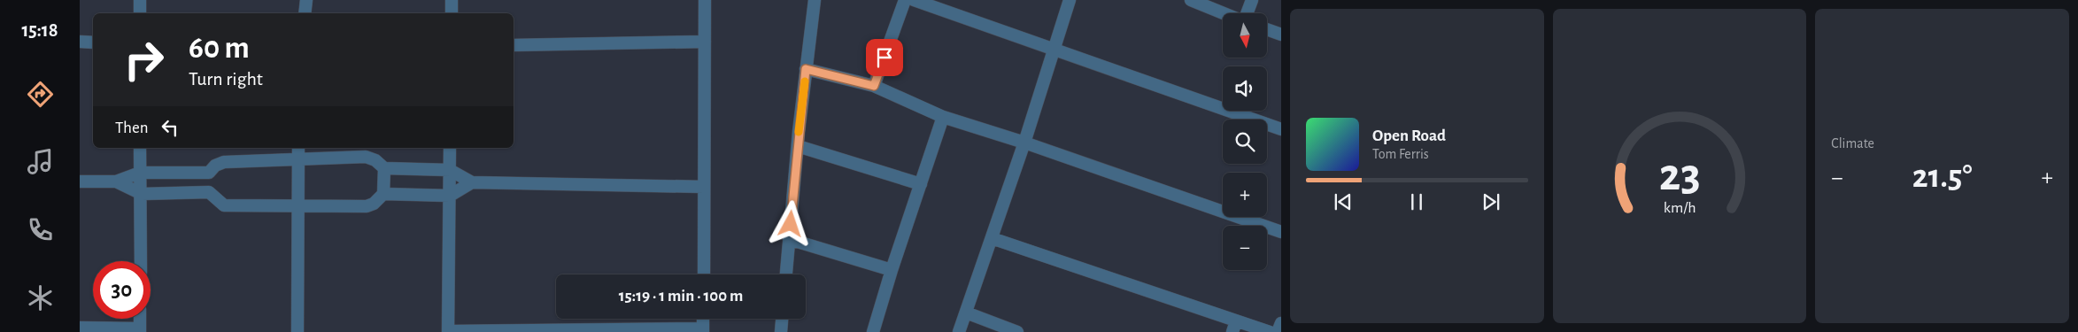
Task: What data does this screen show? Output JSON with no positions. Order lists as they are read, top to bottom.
{
  "north": "bottom",
  "page": {
    "tabs": "15:18",
    "tile": "Climate",
    "map_buttons": ["+", "−"],
    "turn": ["60 m", "Turn right"],
    "then": "Then",
    "song": ["Open Road", "Tom Ferris"],
    "heat": ["−", "21.5°", "+"],
    "limit": "30",
    "trip": "15:19 · 1 min · 100 m",
    "gauge": ["23", "km/h"]
  }
}
